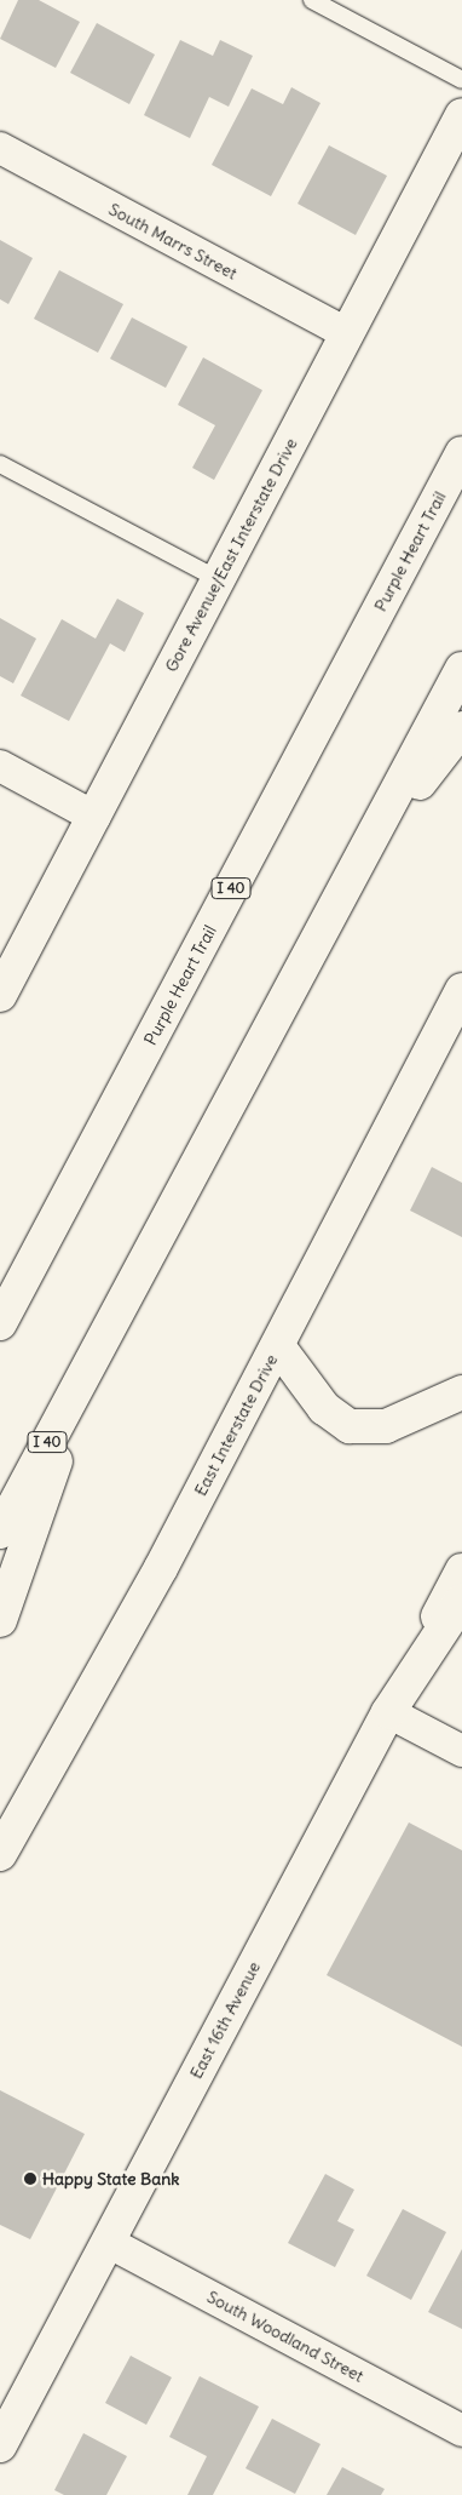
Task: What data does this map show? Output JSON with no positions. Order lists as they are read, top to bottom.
{
  "streets": {
    "main road": [
      "Purple Heart Trail",
      "Gore Avenue/East Interstate Drive",
      "I 40",
      "East Interstate Drive",
      "East 16th Avenue"
    ],
    "street": ["South Marrs Street", "South Woodland Street"]
  },
  "crossings": [
    ["South Marrs Street", "Gore Avenue/East Interstate Drive"],
    ["East 16th Avenue", "South Woodland Street"]
  ],
  "places": ["Happy State Bank"]
}
